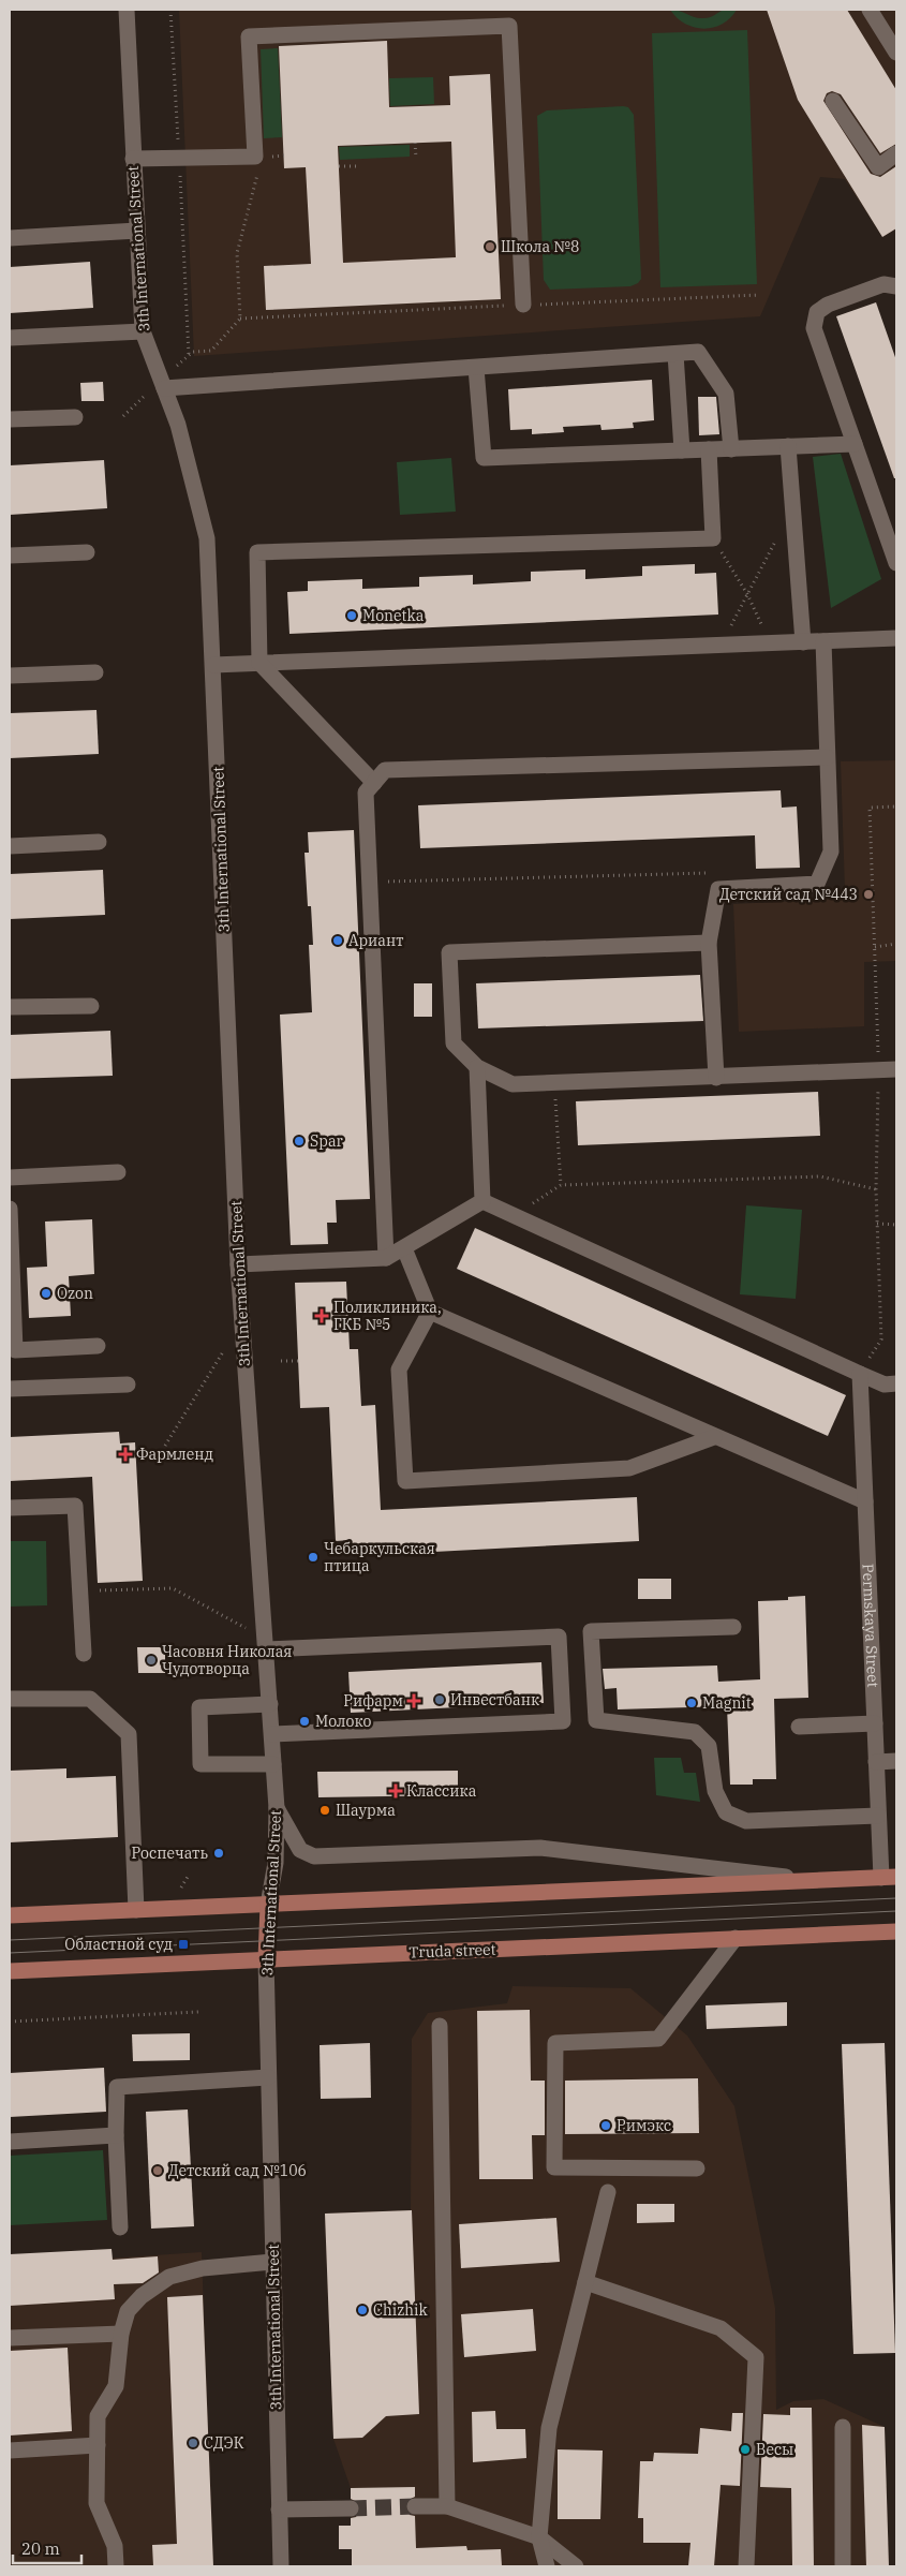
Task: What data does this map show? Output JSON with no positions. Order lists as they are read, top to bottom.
{
  "streets": {
    "main road": ["3th International Street", "Truda street"],
    "street": ["Permskaya Street"]
  },
  "crossings": [
    ["3th International Street", "Truda street"]
  ],
  "places": {
    "other": [
      "Школа №8",
      "Monetka",
      "Детский сад №443",
      "Ариант",
      "Spar",
      "Ozon",
      "Чебаркульская птица",
      "Часовня Николая Чудотворца",
      "Инвестбанк",
      "Magnit",
      "Молоко",
      "Шаурма",
      "Роспечать",
      "Римэкс",
      "Детский сад №106",
      "Chizhik",
      "СДЭК",
      "Весы"
    ],
    "health": [
      "Поликлиника, ГКБ №5",
      "Фармленд",
      "Рифарм",
      "Классика"
    ],
    "transit": ["Областной суд"]
  },
  "scale_bar": "20 m"
}
